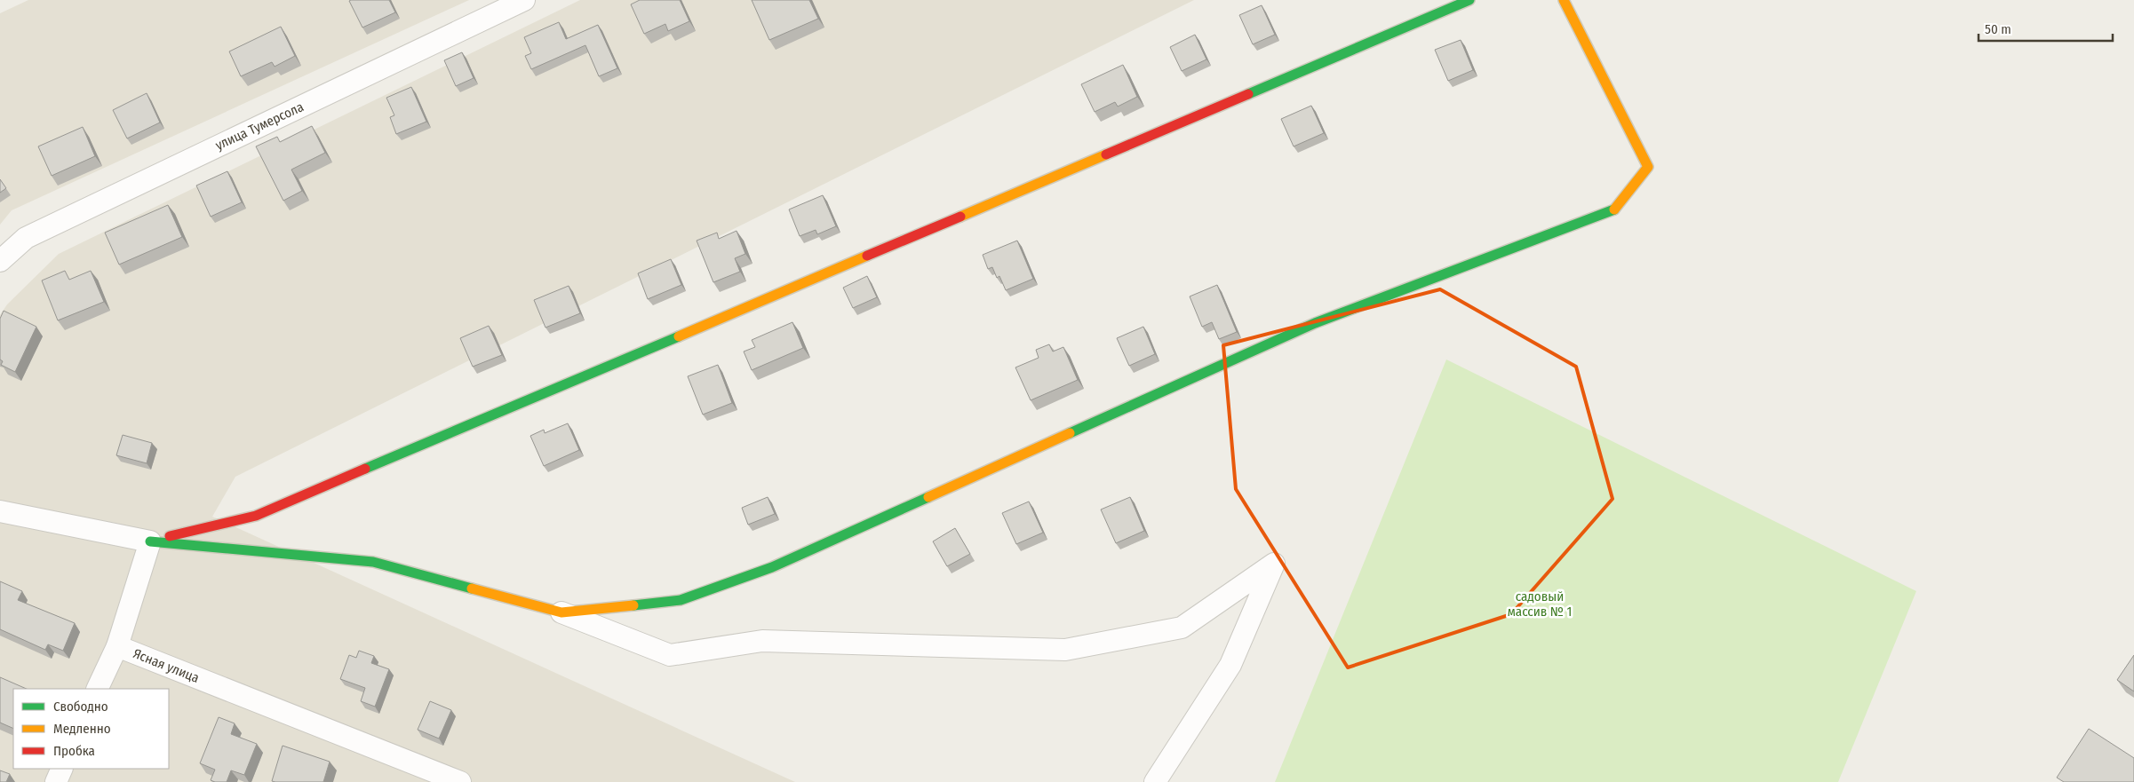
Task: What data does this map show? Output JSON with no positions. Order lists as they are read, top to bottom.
{
  "streets": {
    "street": ["улица Тумерсола", "Ясная улица"]
  },
  "parks": ["садовый массив № 1"],
  "legend": ["Свободно", "Медленно", "Пробка"],
  "scale_bar": "50 m"
}
